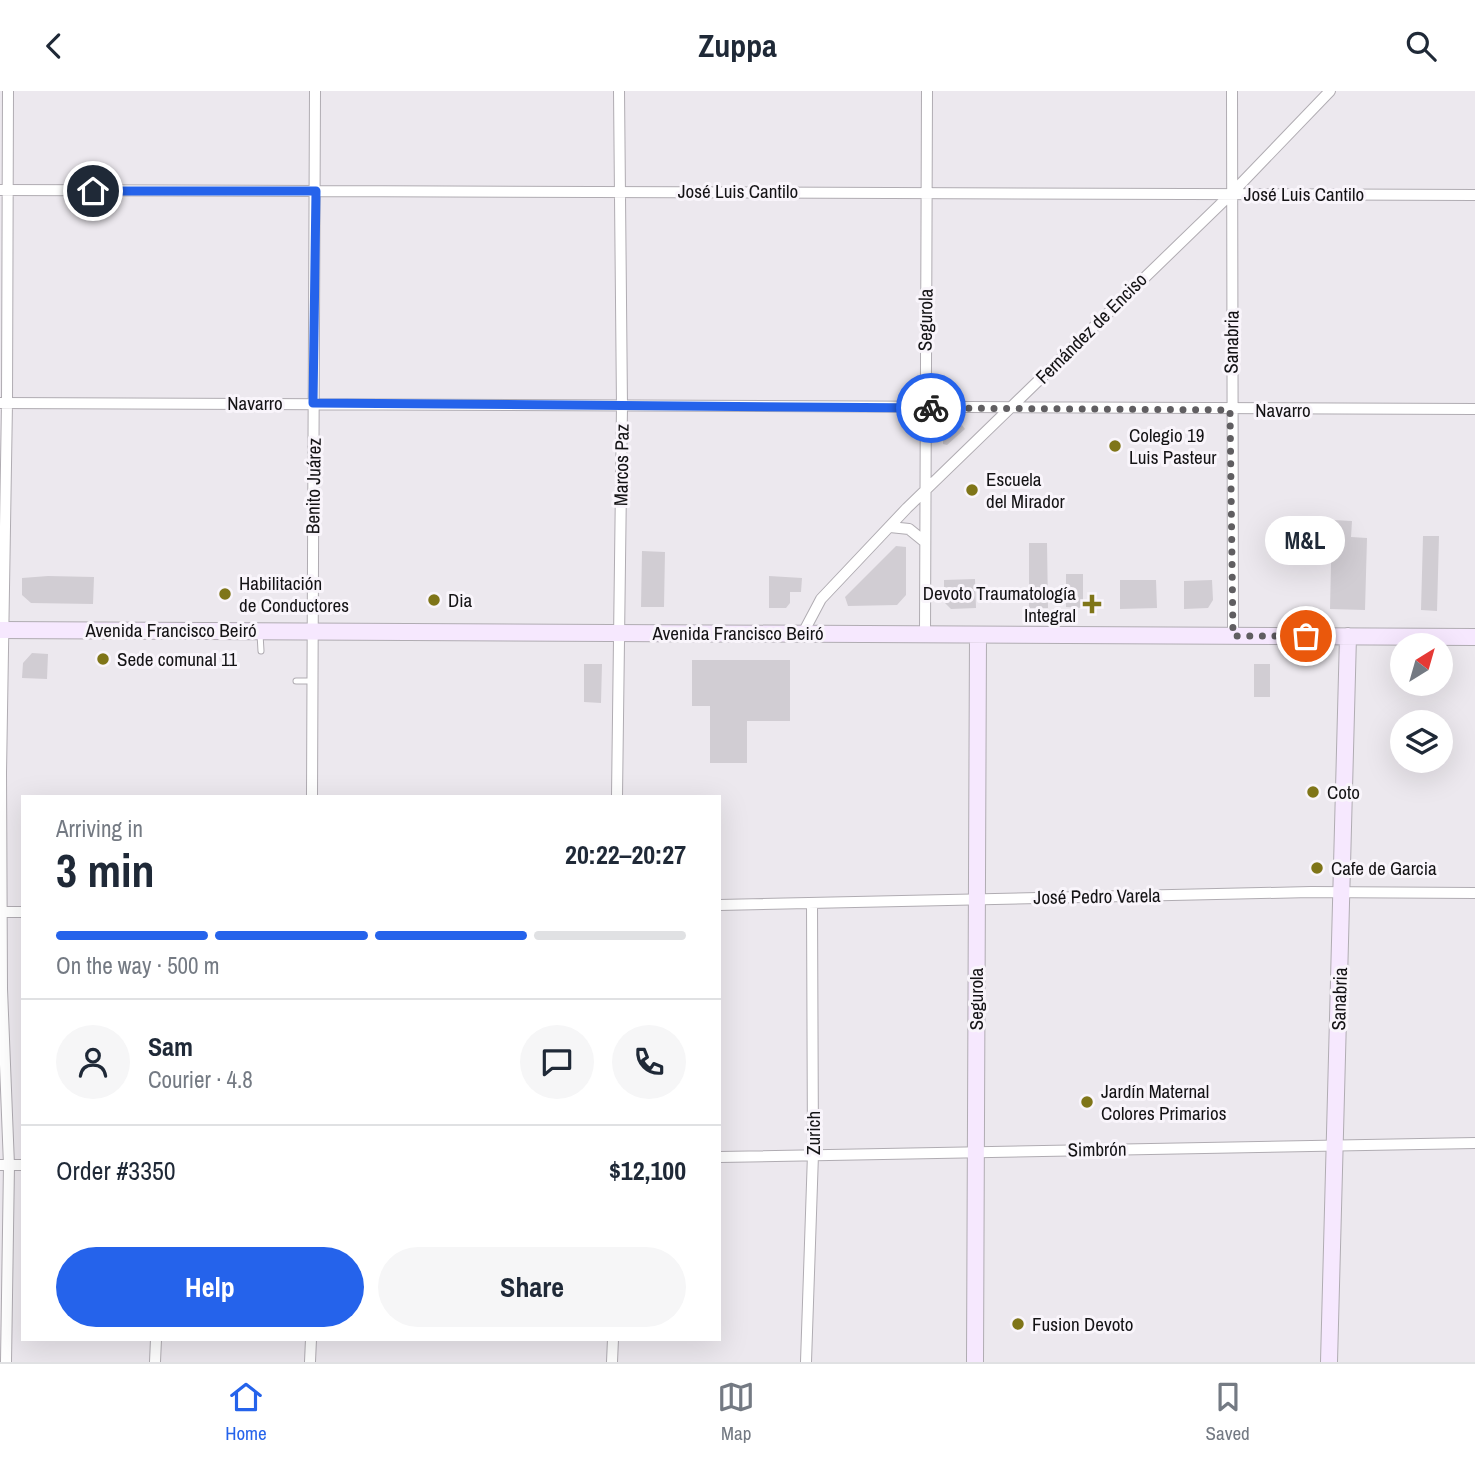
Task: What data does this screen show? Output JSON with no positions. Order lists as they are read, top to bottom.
{
  "streets": {
    "main road": ["Segurola", "Sanabria", "Avenida Francisco Beiró"],
    "street": [
      "José Luis Cantilo",
      "Fernández de Enciso",
      "Navarro",
      "Marcos Paz",
      "Benito Juárez",
      "José Pedro Varela",
      "Zurich",
      "Simbrón"
    ]
  },
  "crossings": [
    ["José Luis Cantilo", "Segurola"],
    ["José Luis Cantilo", "Fernández de Enciso"],
    ["José Luis Cantilo", "Sanabria"],
    ["José Luis Cantilo", "Marcos Paz"],
    ["José Luis Cantilo", "Benito Juárez"],
    ["Segurola", "Fernández de Enciso"],
    ["Segurola", "Navarro"],
    ["Segurola", "Avenida Francisco Beiró"],
    ["Segurola", "José Pedro Varela"],
    ["Segurola", "Simbrón"],
    ["Fernández de Enciso", "Sanabria"],
    ["Fernández de Enciso", "Navarro"],
    ["Fernández de Enciso", "Avenida Francisco Beiró"],
    ["Sanabria", "Navarro"],
    ["Sanabria", "Avenida Francisco Beiró"],
    ["Sanabria", "José Pedro Varela"],
    ["Sanabria", "Simbrón"],
    ["Navarro", "Marcos Paz"],
    ["Navarro", "Benito Juárez"],
    ["Marcos Paz", "Avenida Francisco Beiró"],
    ["Benito Juárez", "Avenida Francisco Beiró"],
    ["José Pedro Varela", "Zurich"],
    ["Zurich", "Simbrón"]
  ],
  "places": {
    "other": [
      "Colegio 19 Luis Pasteur",
      "Escuela del Mirador",
      "Habilitación de Conductores",
      "Dia",
      "M&L",
      "Sede comunal 11",
      "Coto",
      "Cafe de Garcia",
      "Jardín Maternal Colores Primarios",
      "Fusion Devoto"
    ],
    "health": ["Devoto Traumatología Integral"]
  },
  "north": "top right",
  "page": {
    "header": "Zuppa",
    "bubble": "M&L",
    "heading": ["3 min", "Arriving in", "20:22–20:27"],
    "panel": [
      "Sam",
      "Courier · 4.8",
      "Order #3350",
      "$12,100"
    ],
    "bar": "On the way · 500 m",
    "buttons": ["Help", "Share"],
    "tabs": ["Home", "Map", "Saved"]
  }
}
